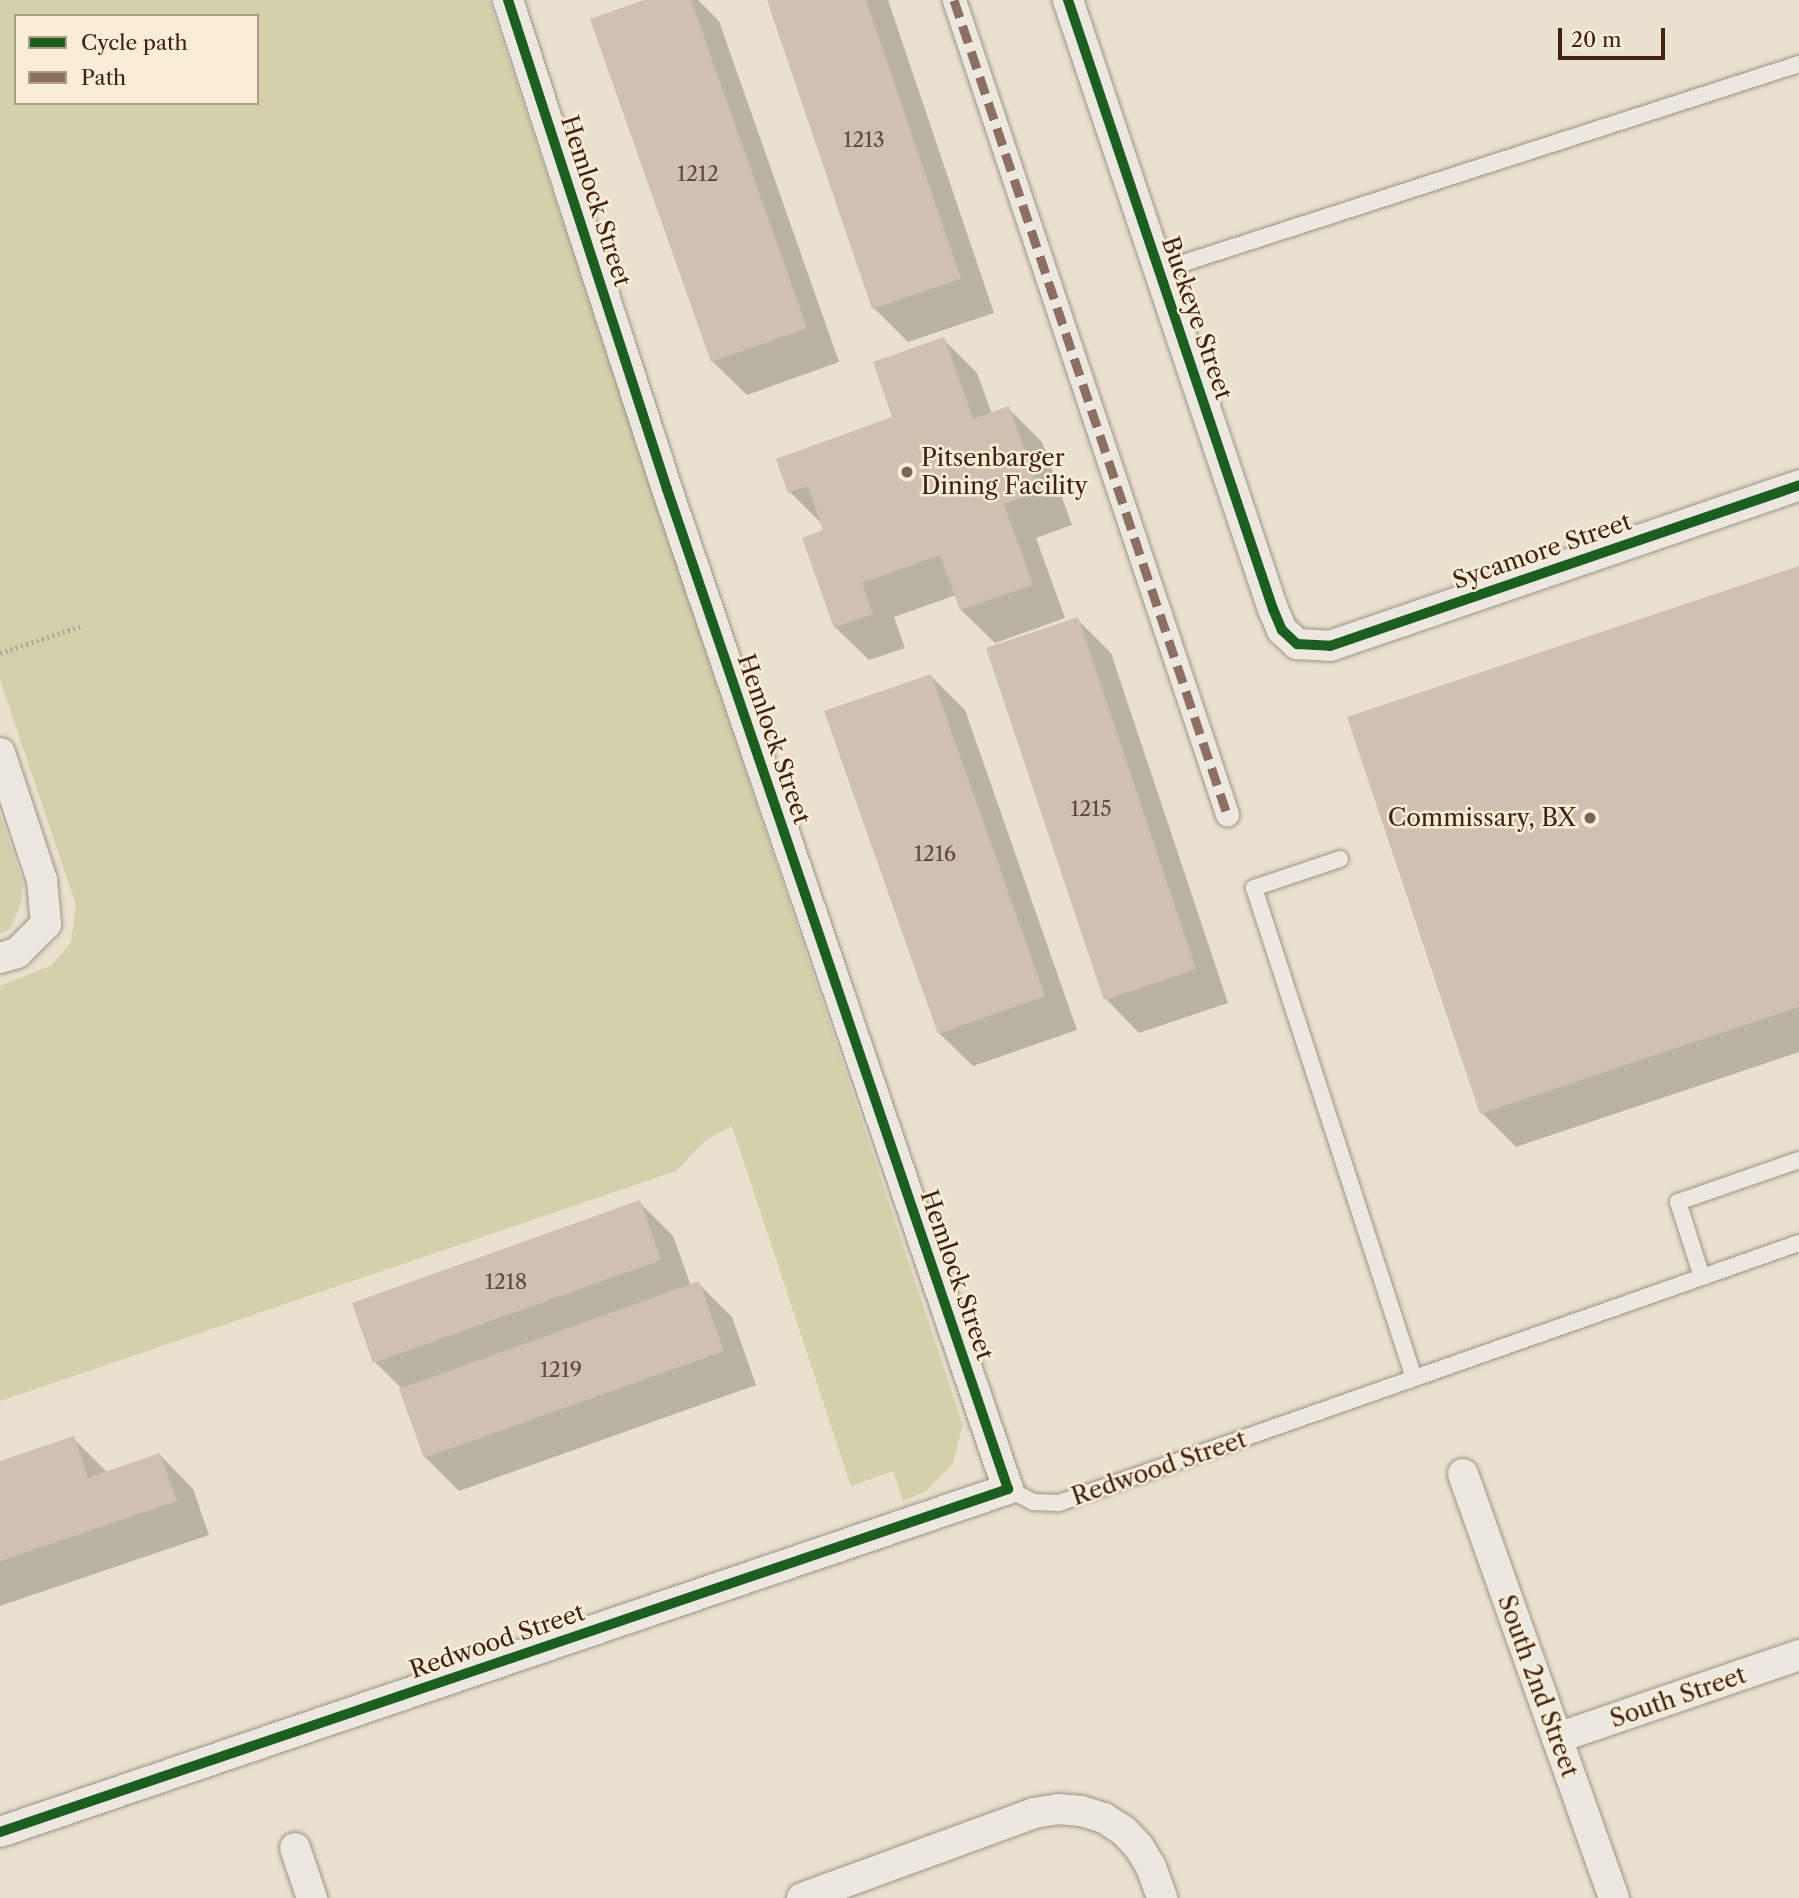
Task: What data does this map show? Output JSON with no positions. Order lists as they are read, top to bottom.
{
  "streets": {
    "street": [
      "Hemlock Street",
      "Buckeye Street",
      "Sycamore Street",
      "Redwood Street",
      "South 2nd Street",
      "South Street"
    ]
  },
  "crossings": [
    ["Hemlock Street", "Redwood Street"],
    ["Buckeye Street", "Sycamore Street"],
    ["South 2nd Street", "South Street"]
  ],
  "places": ["Pitsenbarger Dining Facility", "Commissary, BX"],
  "house_numbers": [
    "1213",
    "1212",
    "1215",
    "1216",
    "1218",
    "1219"
  ],
  "legend": ["Cycle path", "Path"],
  "scale_bar": "20 m"
}
